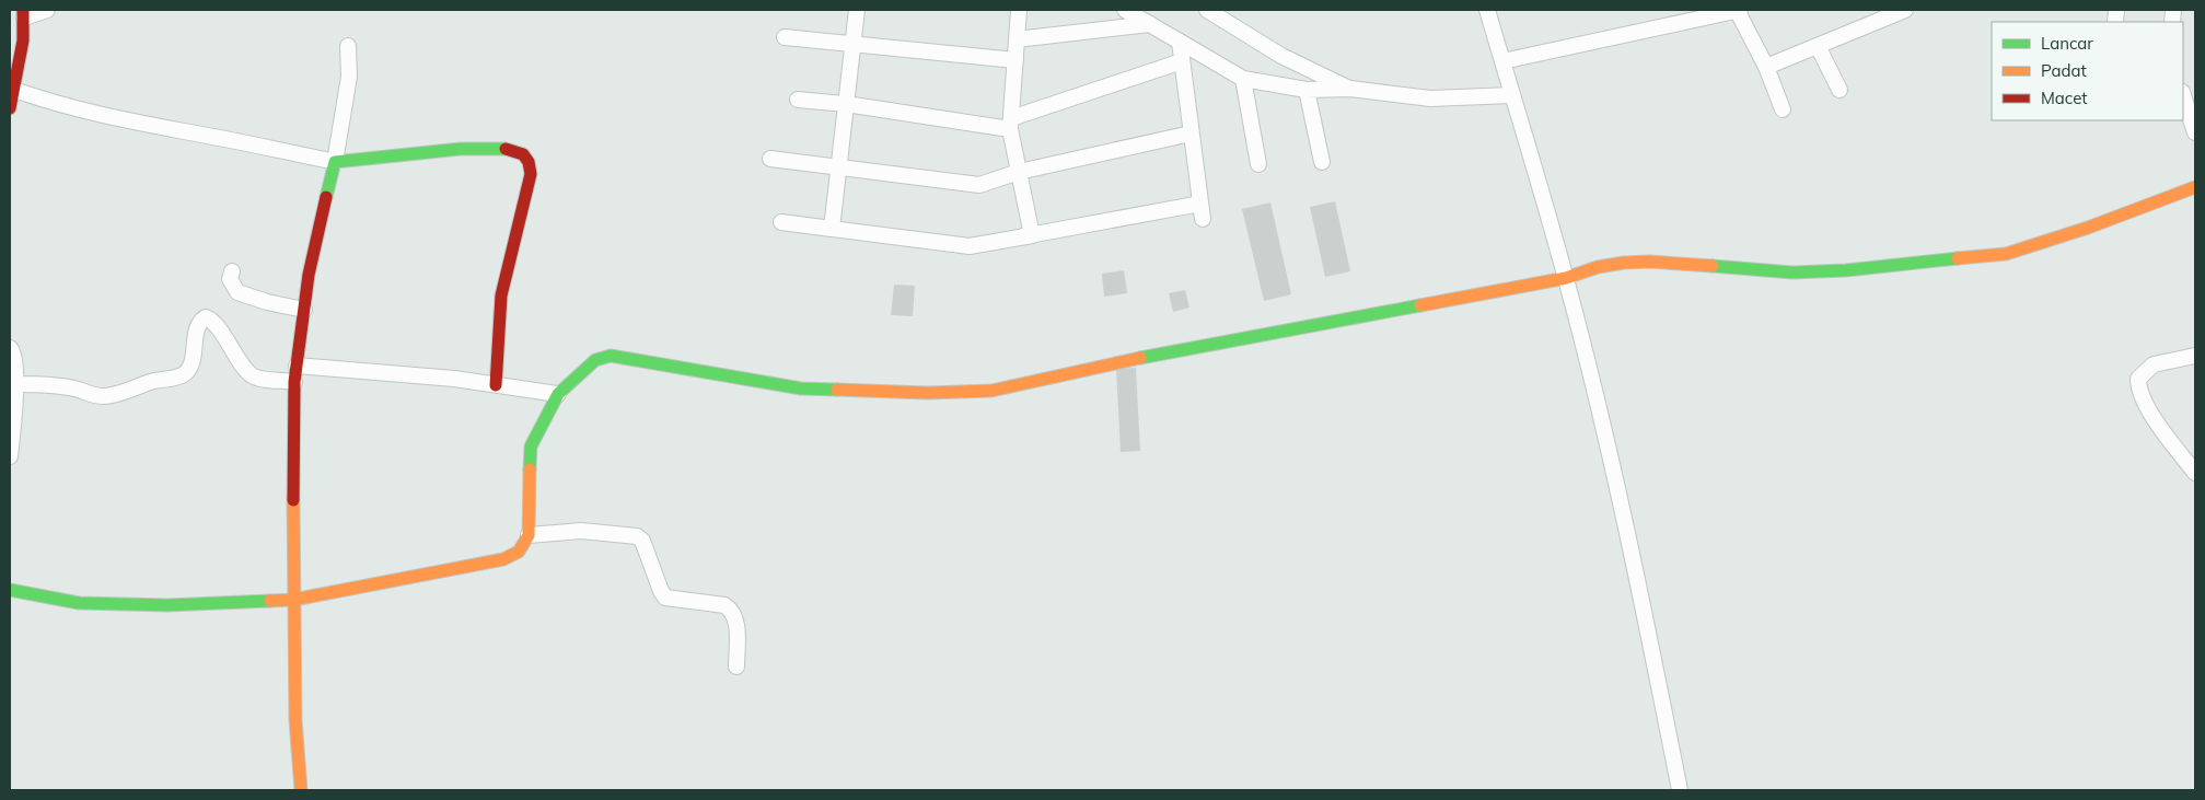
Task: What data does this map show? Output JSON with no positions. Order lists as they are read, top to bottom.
{
  "legend": ["Lancar", "Padat", "Macet"]
}
